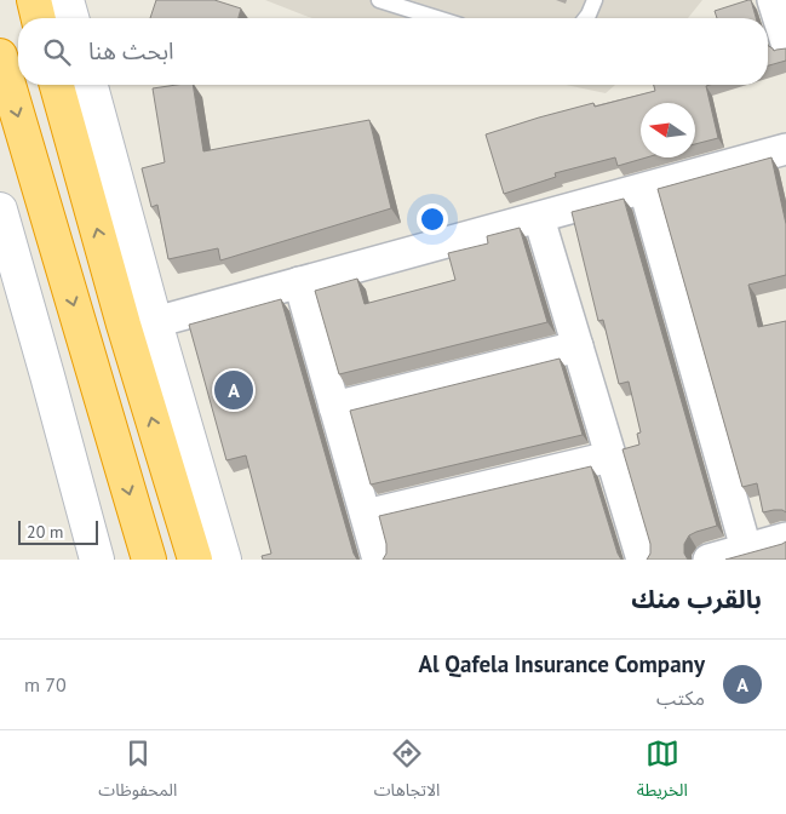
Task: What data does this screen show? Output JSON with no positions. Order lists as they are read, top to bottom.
{
  "scale_bar": "20 m",
  "north": "left",
  "page": {
    "search": "ابحث هنا",
    "pins": "A",
    "scale": "20 m",
    "heading": "بالقرب منك",
    "list": [
      {
        "mark": "A",
        "name": "Al Qafela Insurance Company",
        "note": "مكتب",
        "value": "70 m"
      }
    ],
    "nav": ["الخريطة", "الاتجاهات", "المحفوظات"]
  }
}
